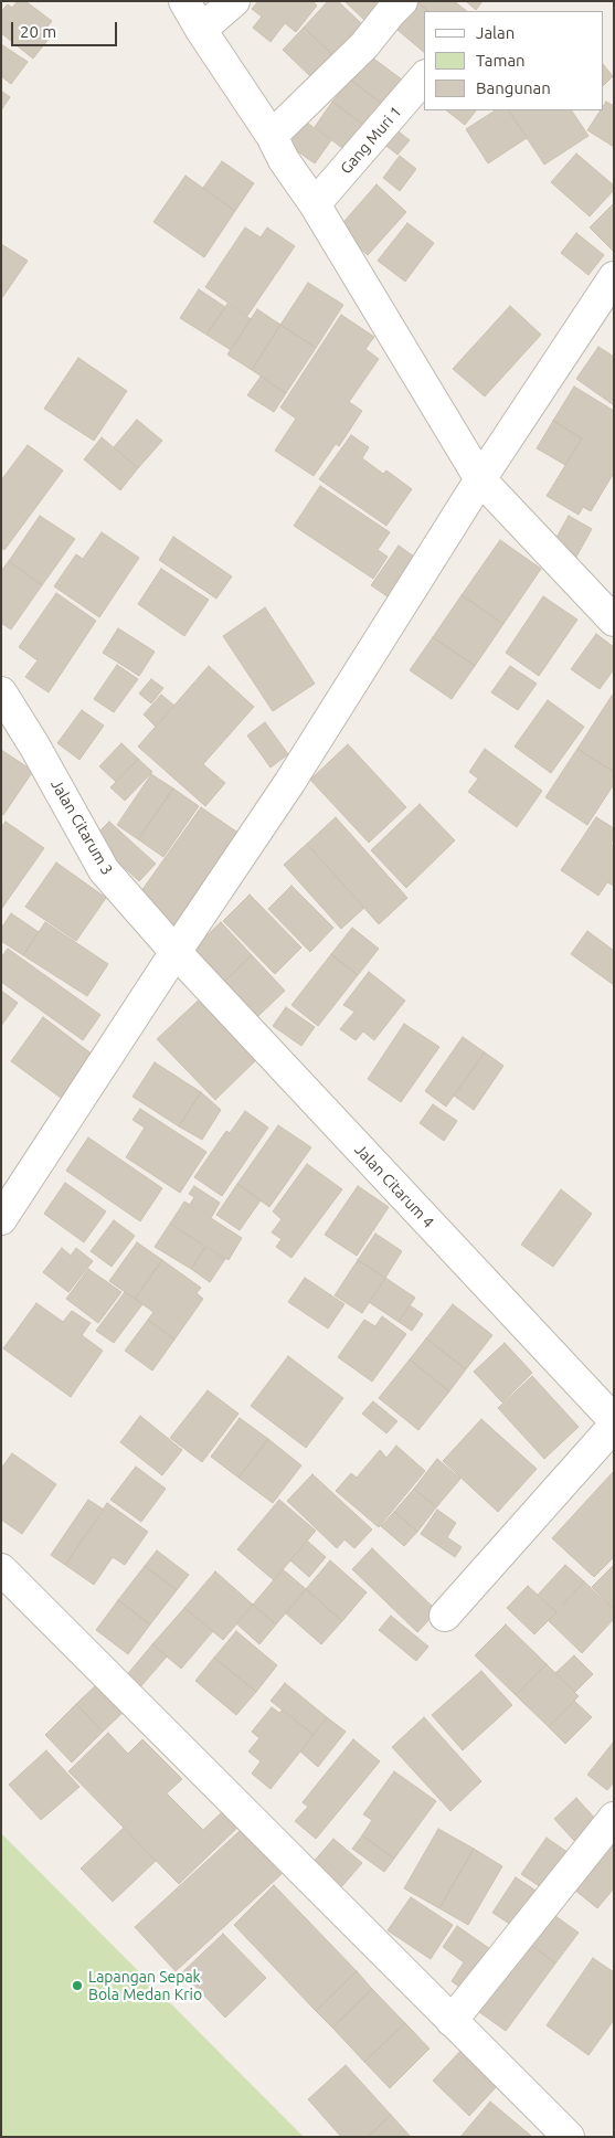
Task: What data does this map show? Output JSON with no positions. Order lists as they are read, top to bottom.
{
  "streets": {
    "street": ["Gang Muri 1", "Jalan Citarum 3", "Jalan Citarum 4"]
  },
  "crossings": [
    ["Jalan Citarum 3", "Jalan Citarum 4"]
  ],
  "places": ["Lapangan Sepak Bola Medan Krio"],
  "legend": ["Jalan", "Taman", "Bangunan"],
  "scale_bar": "20 m"
}
